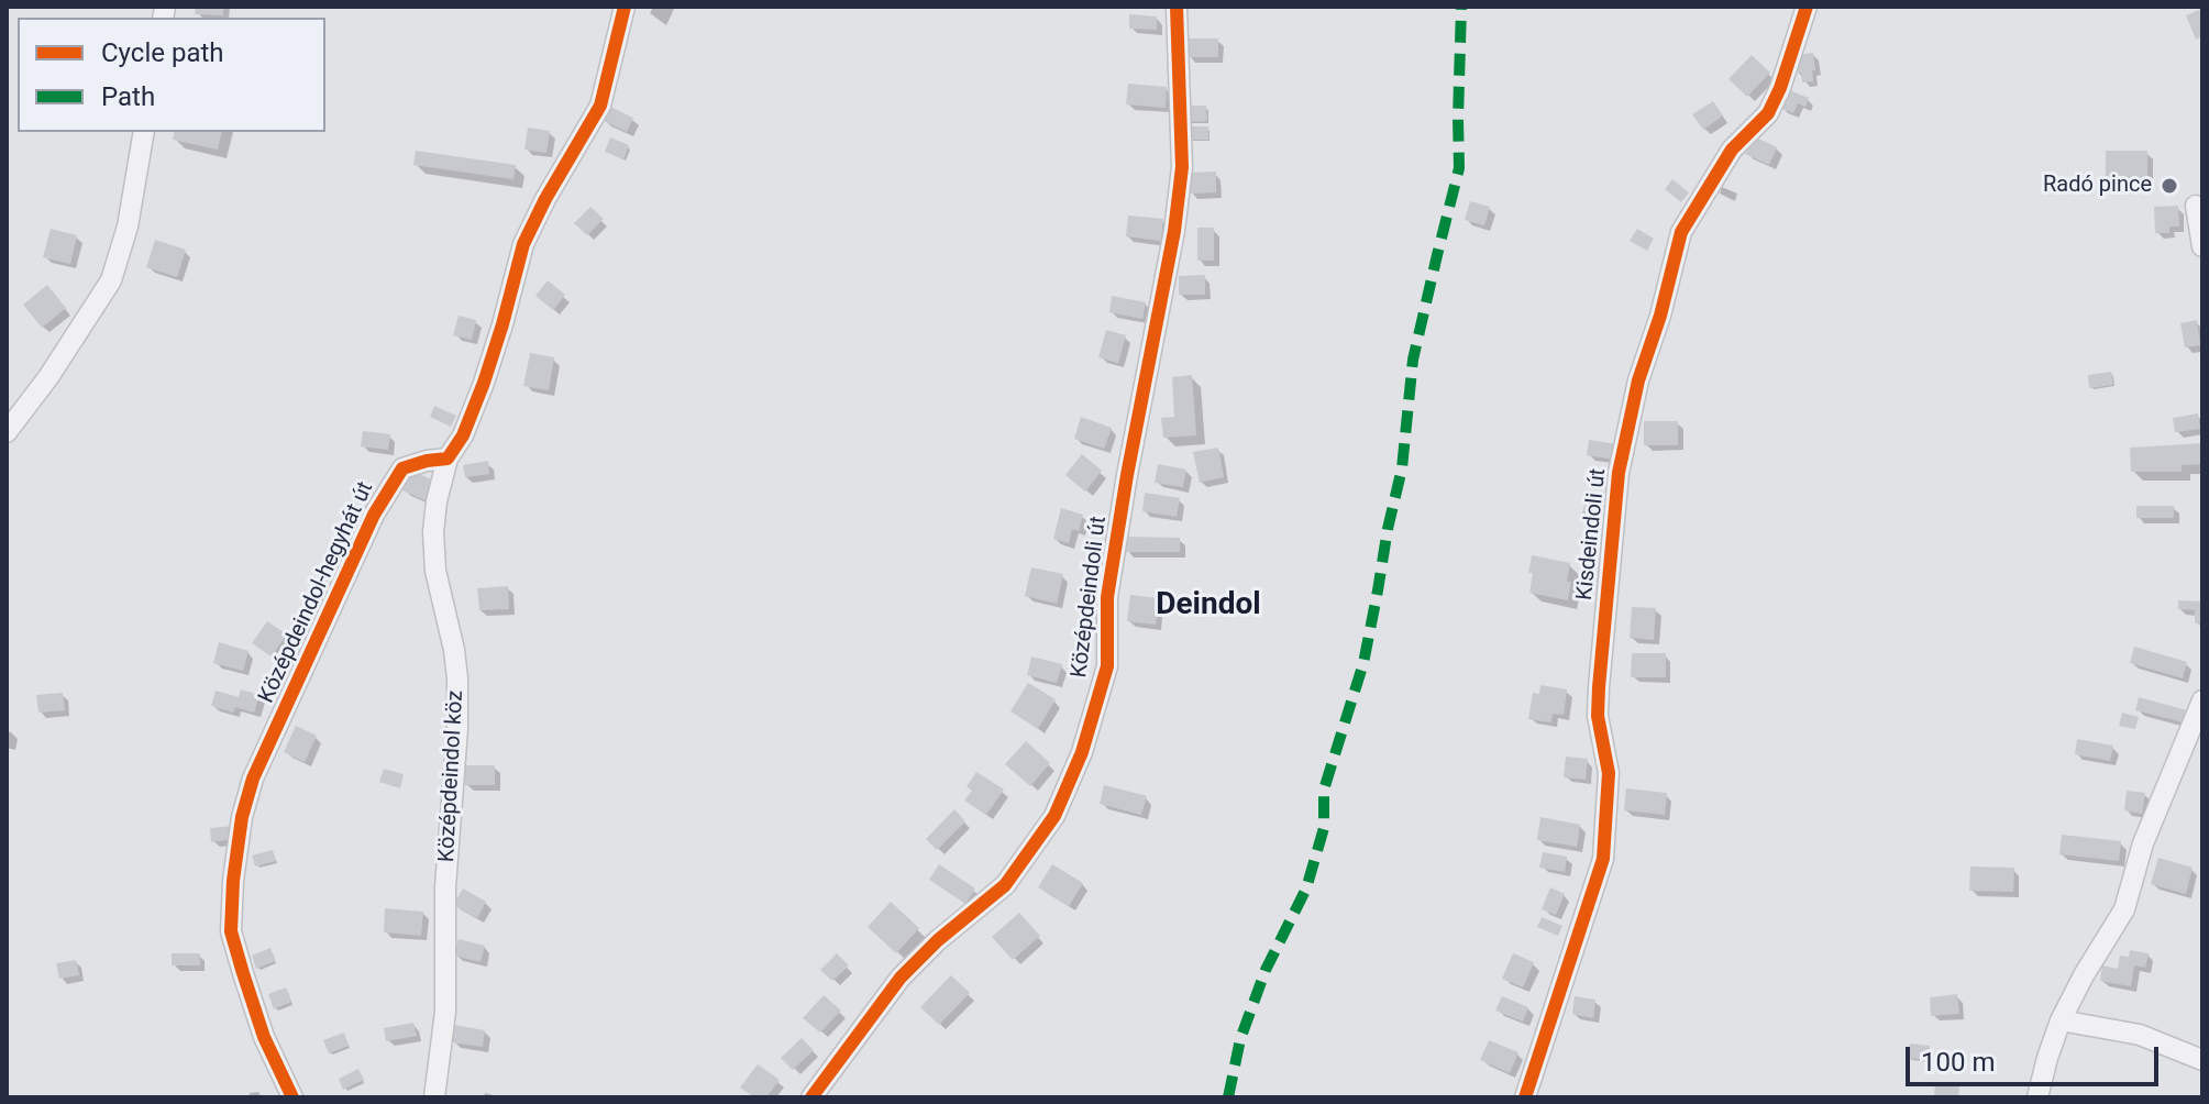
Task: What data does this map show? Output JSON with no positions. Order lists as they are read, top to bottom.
{
  "streets": {
    "street": [
      "Kisdeindoli út",
      "Középdeindol-hegyhát út",
      "Középdeindoli út",
      "Középdeindol köz"
    ]
  },
  "crossings": [
    ["Középdeindol-hegyhát út", "Középdeindol köz"]
  ],
  "districts": ["Deindol"],
  "places": ["Radó pince"],
  "legend": ["Cycle path", "Path"],
  "scale_bar": "100 m"
}
